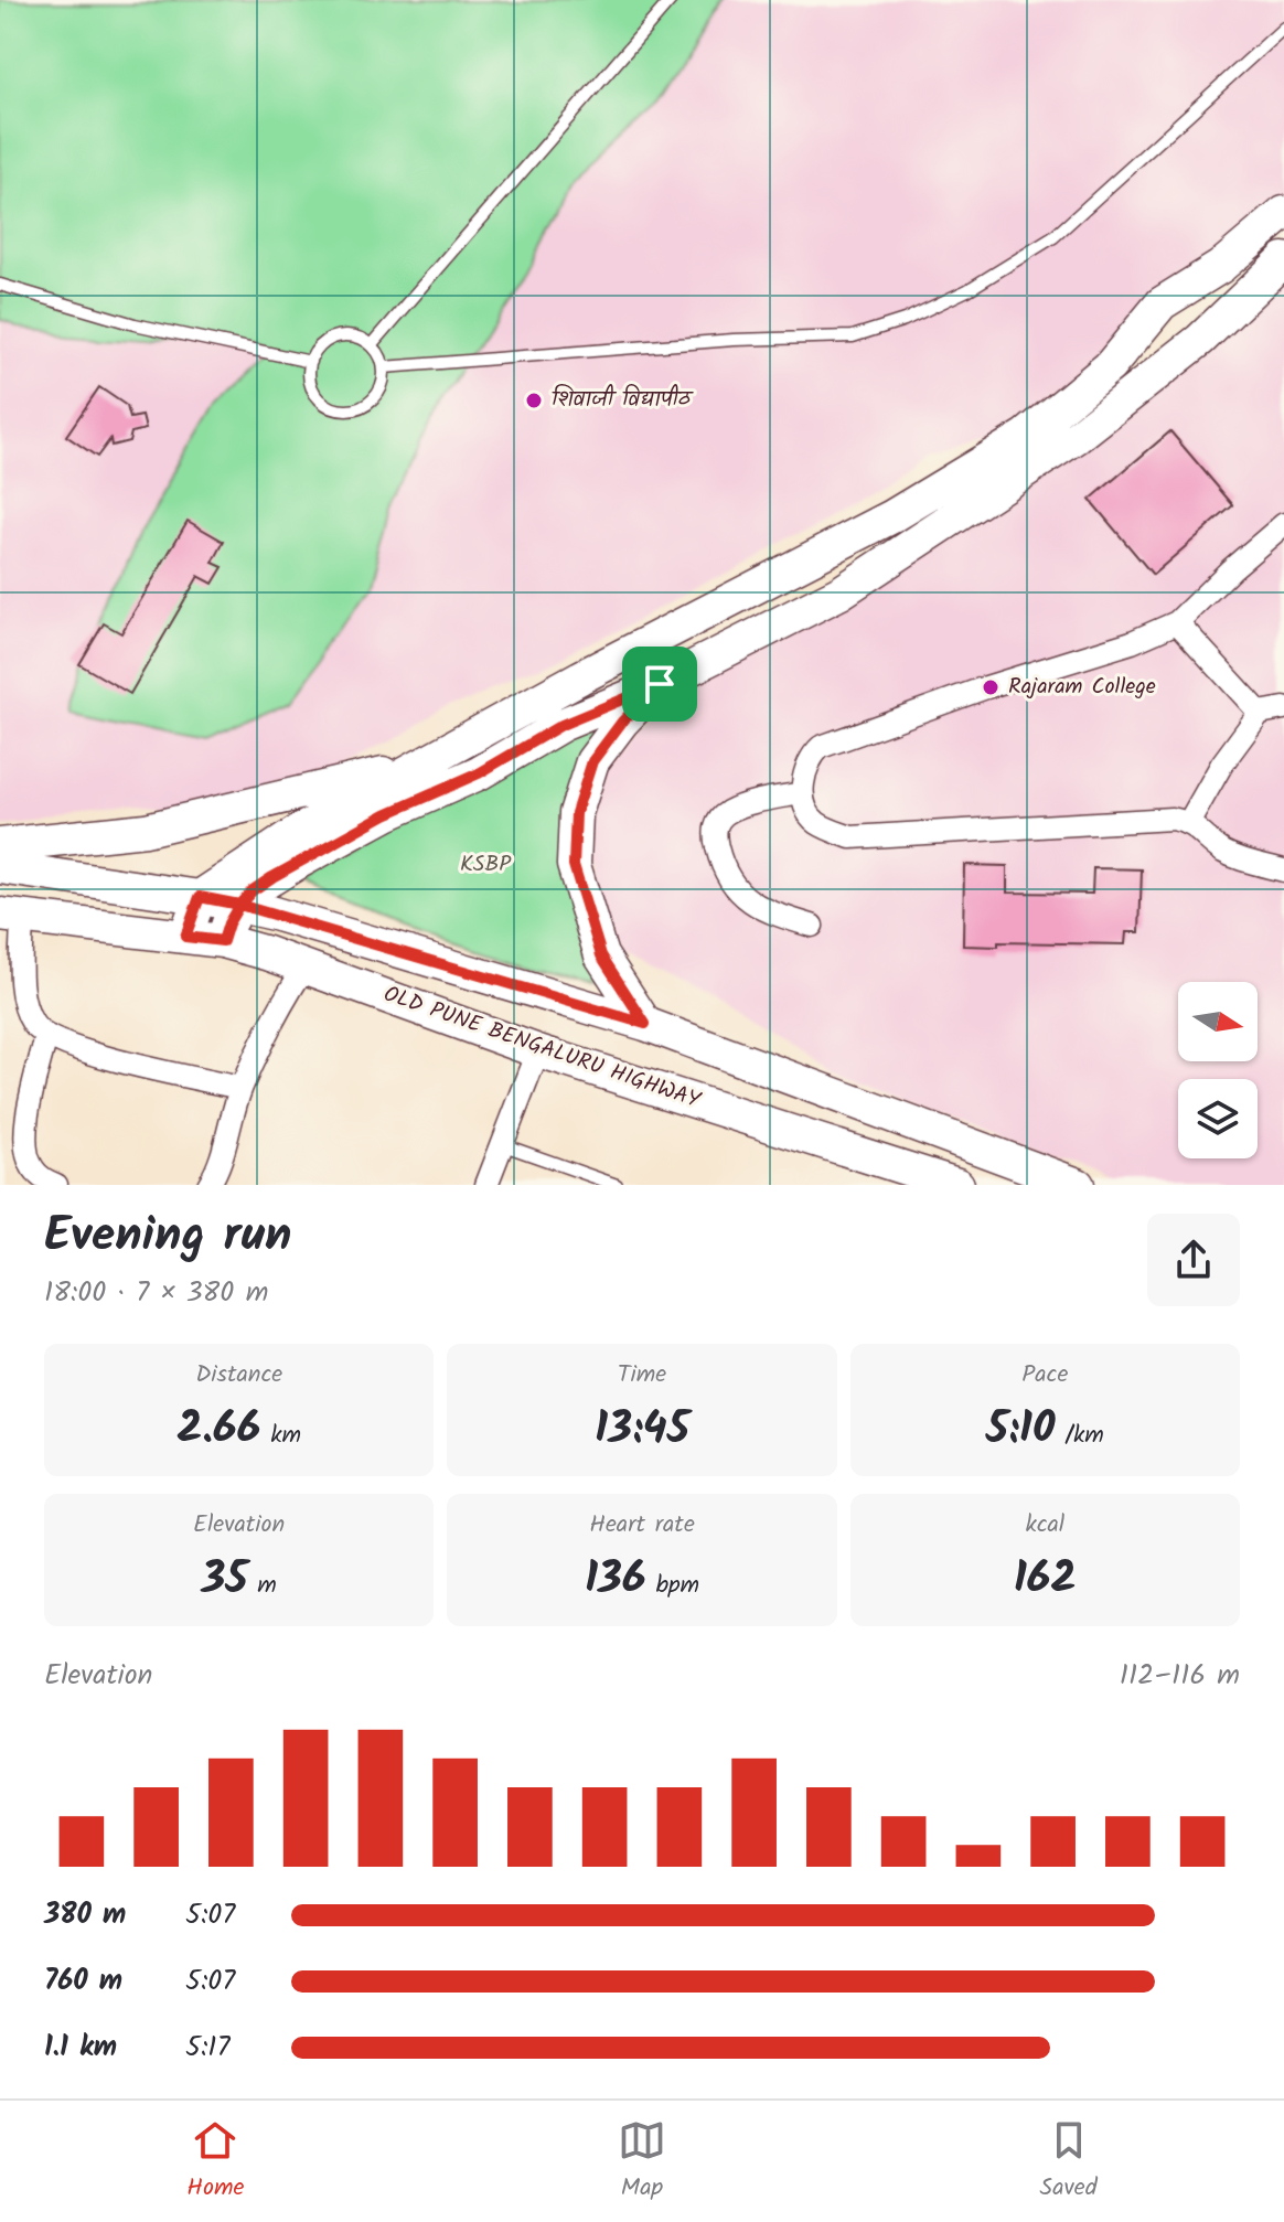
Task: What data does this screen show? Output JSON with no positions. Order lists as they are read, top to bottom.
{
  "streets": {
    "main road": ["OLD PUNE BENGALURU HIGHWAY"]
  },
  "parks": ["KSBP"],
  "places": ["शिवाजी विद्यापीठ", "Rajaram College"],
  "north": "right",
  "page": {
    "heading": ["Evening run", "18:00 · 7 × 380 m"],
    "stats": [
      ["Distance", "2.66 km"],
      ["Time", "13:45"],
      ["Pace", "5:10 /km"],
      ["Elevation", "35 m"],
      ["Heart rate", "136 bpm"],
      ["kcal", "162"]
    ],
    "chart": ["Elevation", "112–116 m"],
    "list": [
      {
        "name": "380 m",
        "note": "5:07"
      },
      {
        "name": "760 m",
        "note": "5:07"
      },
      {
        "name": "1.1 km",
        "note": "5:17"
      }
    ],
    "tabs": ["Home", "Map", "Saved"]
  }
}
